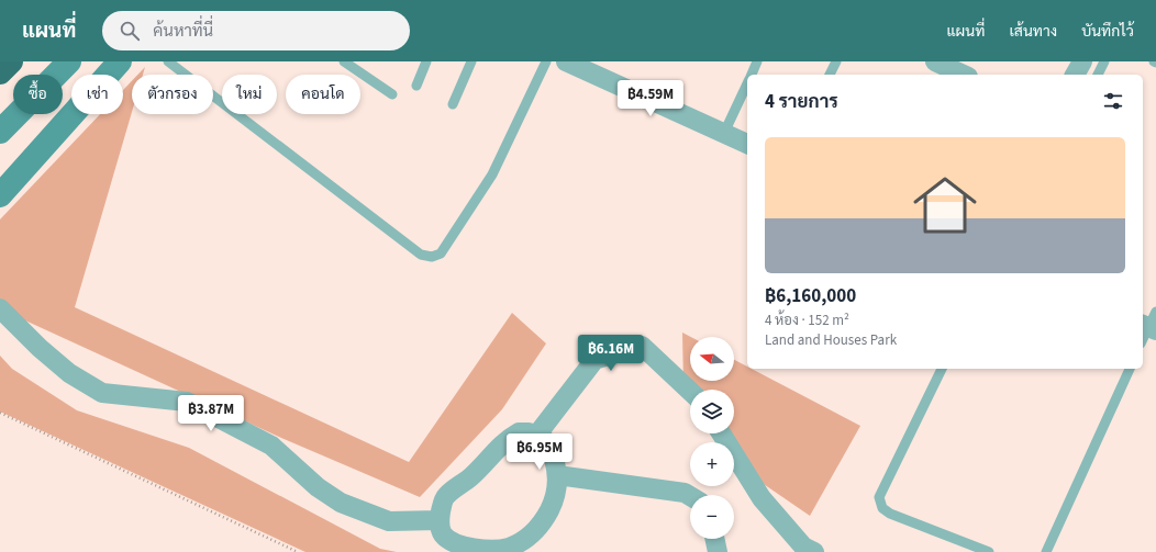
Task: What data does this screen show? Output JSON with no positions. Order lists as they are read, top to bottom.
{
  "north": "left",
  "page": {
    "header": "แผนที่",
    "search": "ค้นหาที่นี่",
    "nav": ["แผนที่", "เส้นทาง", "บันทึกไว้"],
    "chip": [
      "ซื้อ",
      "เช่า",
      "ตัวกรอง",
      "ใหม่",
      "คอนโด"
    ],
    "heading": "4 รายการ",
    "price": [
      "฿4.59M",
      "฿6.16M",
      "฿3.87M",
      "฿6.95M"
    ],
    "list": [
      {
        "name": "฿6,160,000",
        "note": "4 ห้อง · 152 m² · Land and Houses Park"
      }
    ],
    "map_buttons": ["+", "−"]
  }
}
